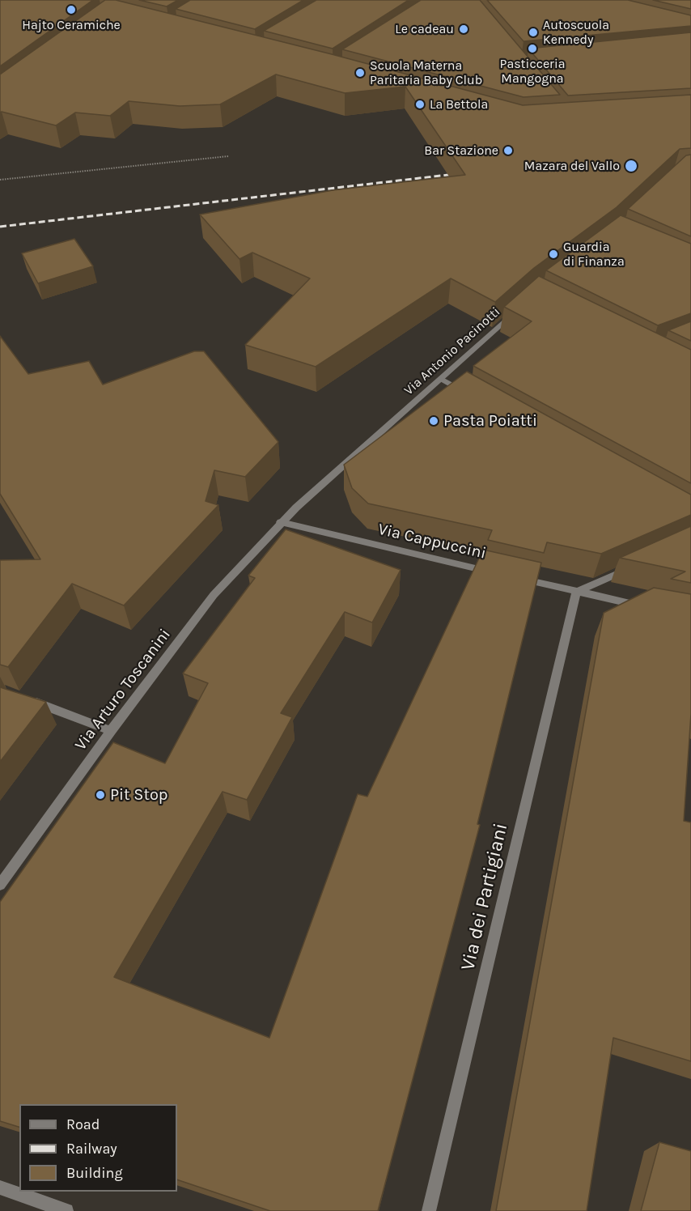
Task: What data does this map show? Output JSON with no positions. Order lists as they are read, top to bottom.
{
  "streets": {
    "street": [
      "Via Antonio Pacinotti",
      "Via Cappuccini",
      "Via Arturo Toscanini",
      "Via dei Partigiani"
    ]
  },
  "crossings": [
    ["Via Antonio Pacinotti", "Via Cappuccini"],
    ["Via Antonio Pacinotti", "Via Arturo Toscanini"],
    ["Via Cappuccini", "Via Arturo Toscanini"]
  ],
  "places": [
    "Hajto Ceramiche",
    "Le cadeau",
    "Autoscuola Kennedy",
    "Pasticceria Mangogna",
    "Scuola Materna Paritaria Baby Club",
    "La Bettola",
    "Bar Stazione",
    "Mazara del Vallo",
    "Guardia di Finanza",
    "Pasta Poiatti",
    "Pit Stop"
  ],
  "legend": ["Road", "Railway", "Building"]
}
